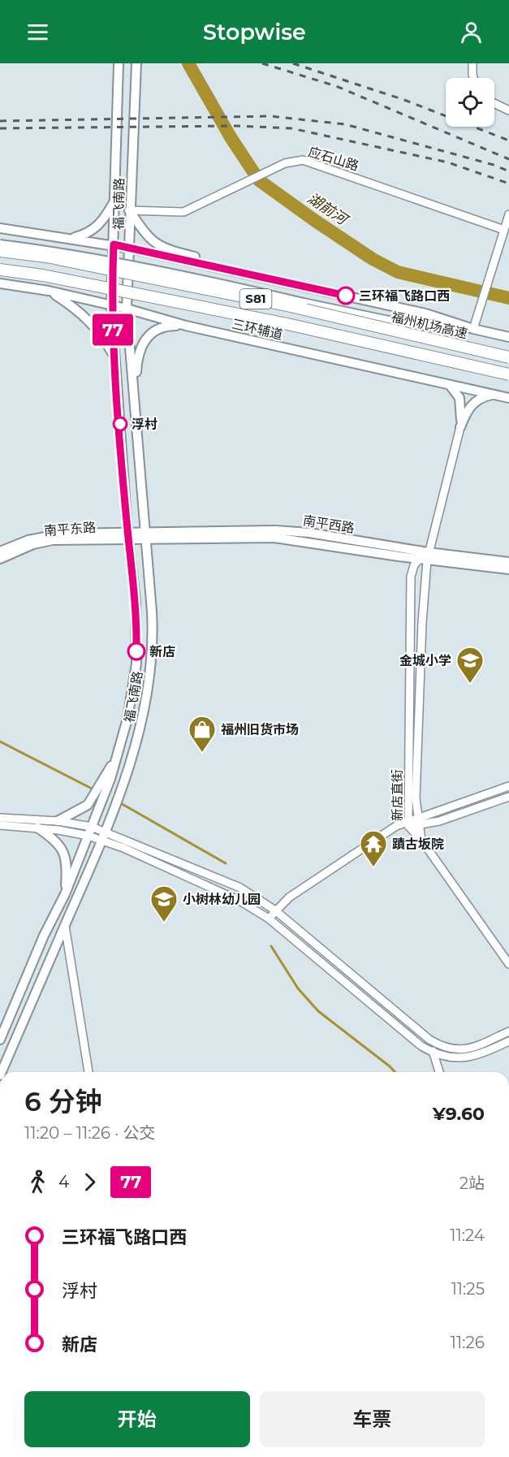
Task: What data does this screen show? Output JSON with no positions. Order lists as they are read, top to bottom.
{
  "streets": {
    "highway": ["S81", "福州机场高速"],
    "main road": [
      "福飞南路",
      "三环辅道",
      "南平西路",
      "南平东路"
    ],
    "street": ["应石山路", "新店直街"]
  },
  "crossings": [
    ["应石山路", "福飞南路"],
    ["福飞南路", "三环辅道"],
    ["福飞南路", "南平西路"],
    ["福飞南路", "南平东路"],
    ["南平西路", "南平东路"],
    ["南平西路", "新店直街"]
  ],
  "water": ["湖前河"],
  "places": {
    "other": ["三环福飞路口西", "浮村", "新店"],
    "school or university": ["金城小学", "小树林幼儿园"],
    "shop": ["福州旧货市场"],
    "temple": ["蹟古坂院"]
  },
  "lines": ["bus line 77"],
  "page": {
    "header": "Stopwise",
    "on_map": "77",
    "heading": ["6 分钟", "11:20 – 11:26 · 公交", "¥9.60"],
    "legs": ["4", "77", "2站"],
    "list": [
      {
        "name": "三环福飞路口西",
        "value": "11:24"
      },
      {
        "name": "浮村",
        "value": "11:25"
      },
      {
        "name": "新店",
        "value": "11:26"
      }
    ],
    "buttons": ["开始", "车票"]
  }
}
